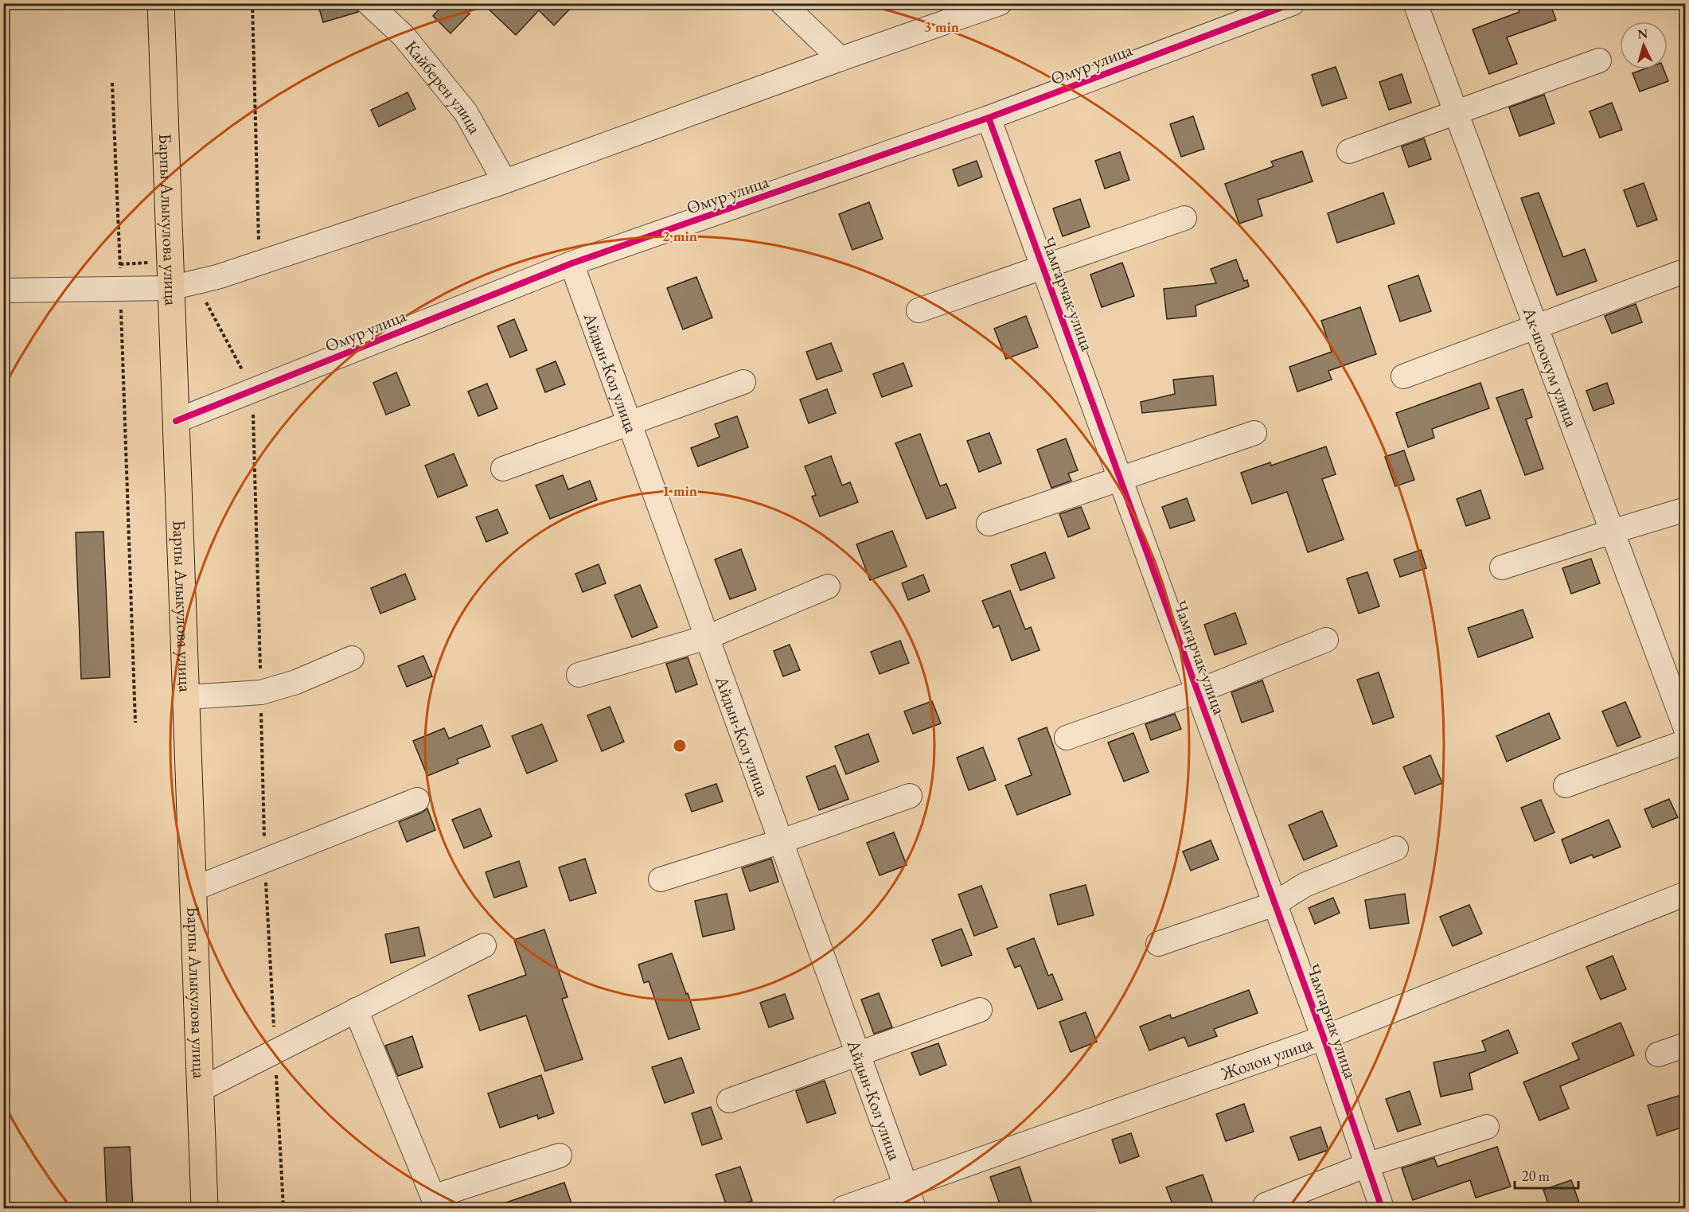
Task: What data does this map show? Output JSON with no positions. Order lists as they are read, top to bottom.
{
  "streets": {
    "main road": ["Барпы Алыкулова улица"],
    "street": [
      "Омур улица",
      "Кайберен улица",
      "Чамгарчак улица",
      "Ак-шоокум улица",
      "Айдын-Кол улица",
      "Жолон улица"
    ]
  },
  "crossings": [
    ["Омур улица", "Барпы Алыкулова улица"],
    ["Омур улица", "Чамгарчак улица"],
    ["Омур улица", "Айдын-Кол улица"],
    ["Чамгарчак улица", "Жолон улица"],
    ["Айдын-Кол улица", "Жолон улица"]
  ],
  "scale_bar": "20 m",
  "north": "top",
  "rings": ["3 min", "2 min", "1 min"]
}
